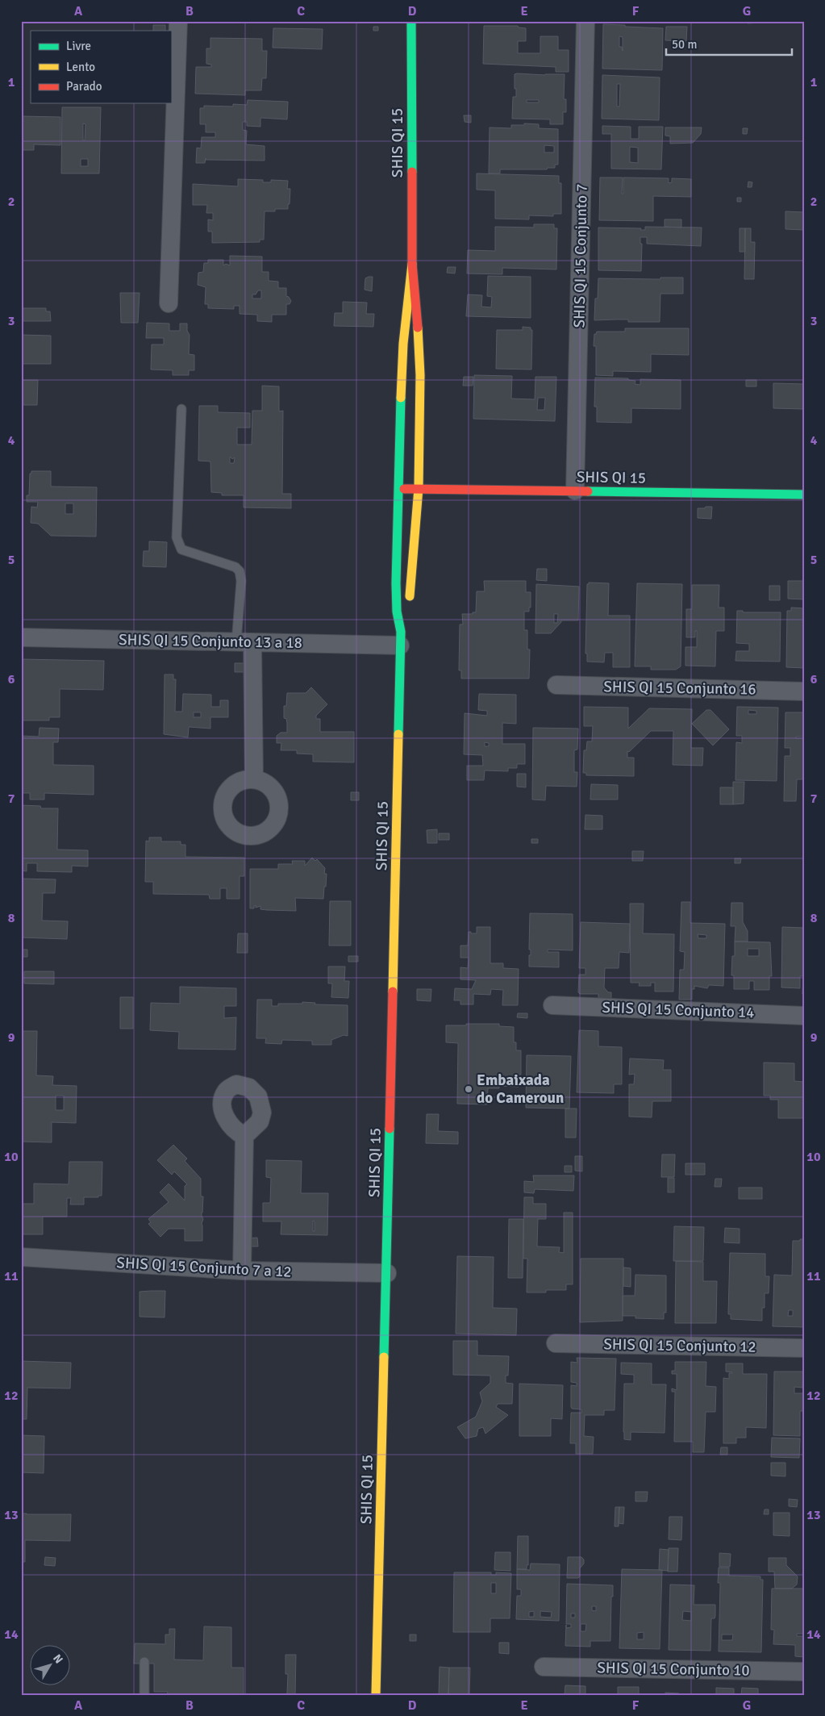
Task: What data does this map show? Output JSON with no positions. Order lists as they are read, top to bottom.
{
  "streets": {
    "street": [
      "SHIS QI 15",
      "SHIS QI 15 Conjunto 7",
      "SHIS QI 15 Conjunto 13 a 18",
      "SHIS QI 15 Conjunto 16",
      "SHIS QI 15 Conjunto 14",
      "SHIS QI 15 Conjunto 7 a 12",
      "SHIS QI 15 Conjunto 12",
      "SHIS QI 15 Conjunto 10"
    ]
  },
  "crossings": [
    ["SHIS QI 15", "SHIS QI 15 Conjunto 7"],
    ["SHIS QI 15", "SHIS QI 15 Conjunto 13 a 18"],
    ["SHIS QI 15", "SHIS QI 15 Conjunto 7 a 12"]
  ],
  "places": ["Embaixada do Cameroun"],
  "legend": ["Livre", "Lento", "Parado"],
  "scale_bar": "50 m",
  "north": "top right",
  "grid": {
    "columns": [
      "A",
      "B",
      "C",
      "D",
      "E",
      "F",
      "G"
    ],
    "rows": [
      "1",
      "2",
      "3",
      "4",
      "5",
      "6",
      "7",
      "8",
      "9",
      "10",
      "11",
      "12",
      "13",
      "14"
    ]
  }
}
